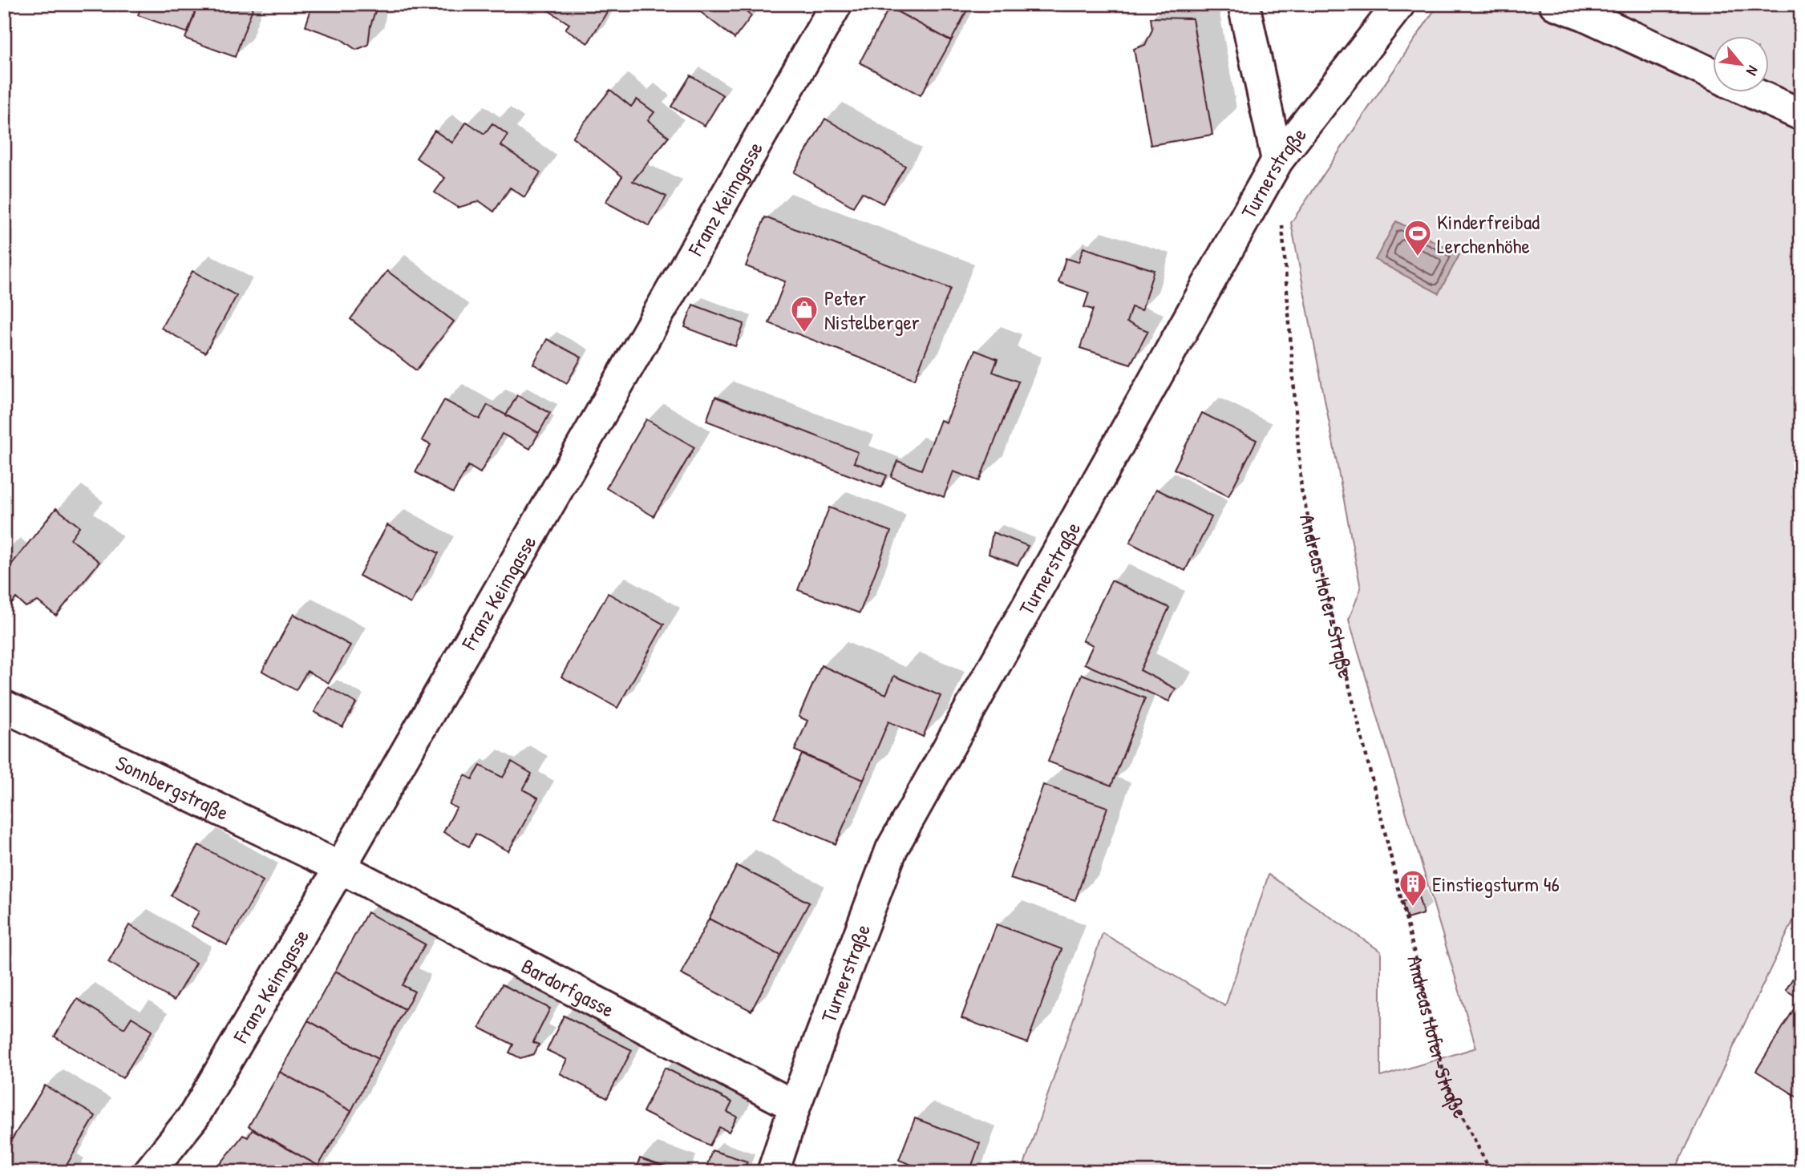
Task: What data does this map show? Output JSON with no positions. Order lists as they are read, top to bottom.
{
  "streets": {
    "street": [
      "Turnerstraße",
      "Franz Keimgasse",
      "Sonnbergstraße",
      "Bardorfgasse"
    ],
    "path": ["Andreas Hofer-Straße"]
  },
  "crossings": [
    ["Turnerstraße", "Bardorfgasse"],
    ["Franz Keimgasse", "Sonnbergstraße"],
    ["Franz Keimgasse", "Bardorfgasse"],
    ["Sonnbergstraße", "Bardorfgasse"]
  ],
  "places": {
    "sports": ["Kinderfreibad Lerchenhöhe"],
    "shop": ["Peter Nistelberger"],
    "building": ["Einstiegsturm 46"]
  },
  "north": "bottom right"
}
